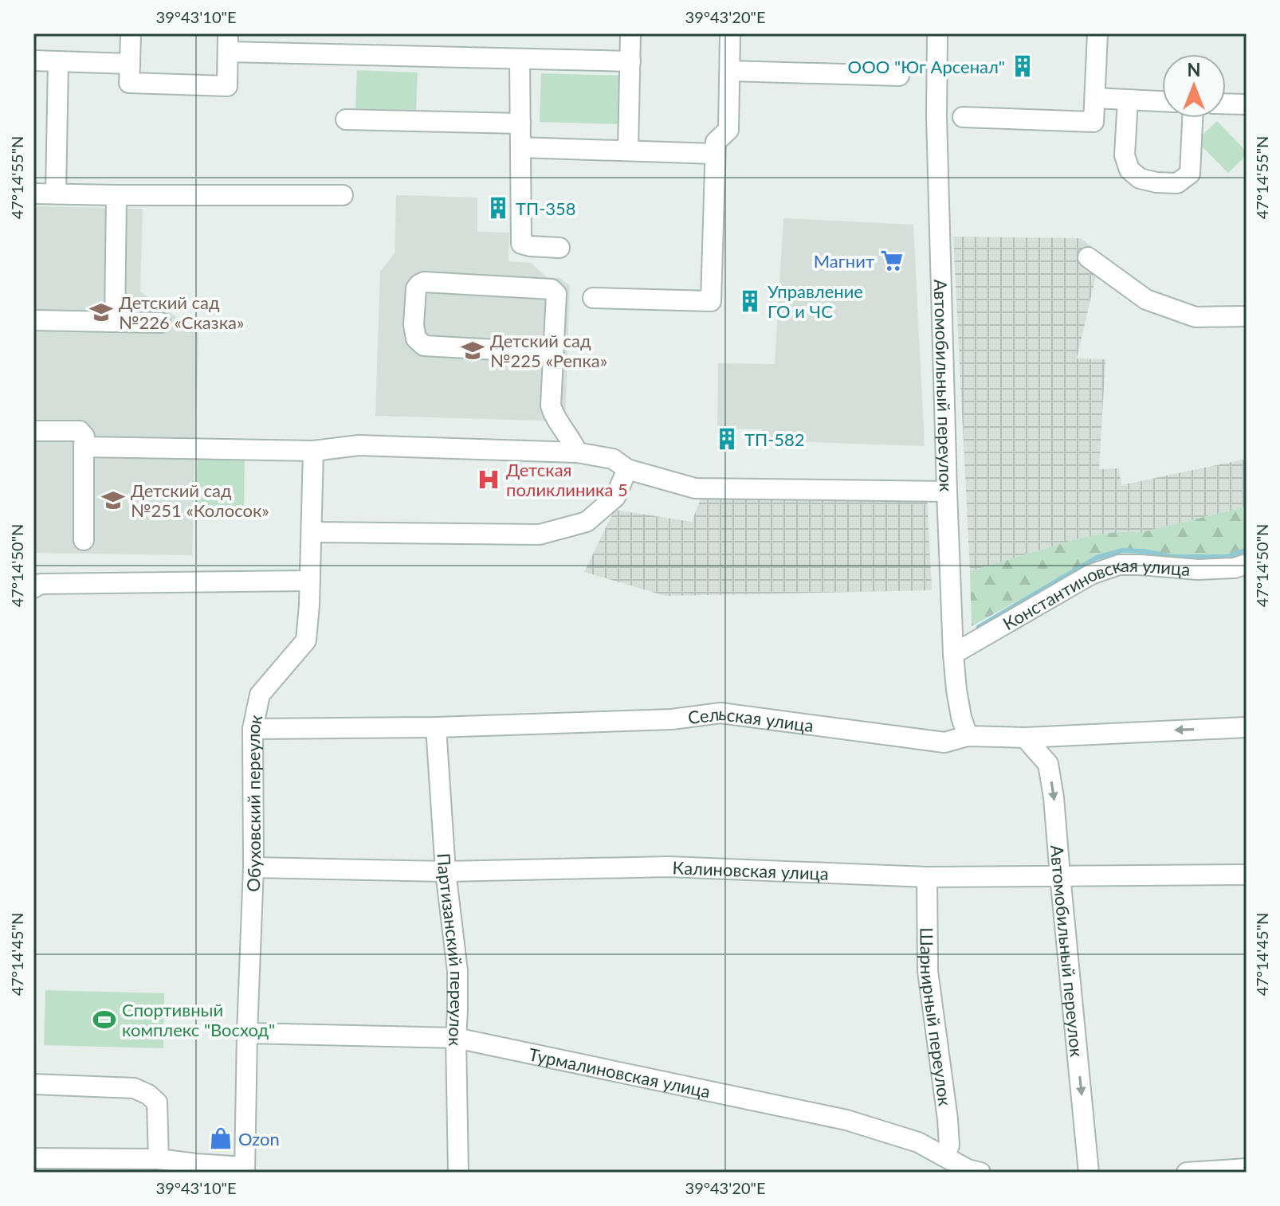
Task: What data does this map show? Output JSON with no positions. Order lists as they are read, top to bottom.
{
  "streets": {
    "street": [
      "Автомобильный переулок",
      "Константиновская улица",
      "Сельская улица",
      "Обуховский переулок",
      "Калиновская улица",
      "Партизанский переулок",
      "Шарнирный переулок",
      "Турмалиновская улица"
    ]
  },
  "crossings": [
    ["Автомобильный переулок", "Константиновская улица"],
    ["Автомобильный переулок", "Сельская улица"],
    ["Автомобильный переулок", "Калиновская улица"],
    ["Сельская улица", "Обуховский переулок"],
    ["Сельская улица", "Партизанский переулок"],
    ["Обуховский переулок", "Калиновская улица"],
    ["Обуховский переулок", "Турмалиновская улица"],
    ["Калиновская улица", "Партизанский переулок"],
    ["Калиновская улица", "Шарнирный переулок"],
    ["Партизанский переулок", "Турмалиновская улица"],
    ["Шарнирный переулок", "Турмалиновская улица"]
  ],
  "one_way": ["Автомобильный переулок"],
  "places": {
    "building": [
      "ООО \"Юг Арсенал\"",
      "ТП-358",
      "Управление ГО и ЧС",
      "ТП-582"
    ],
    "supermarket": ["Магнит"],
    "school or university": ["Детский сад №226 «Сказка»", "Детский сад №225 «Репка»", "Детский сад №251 «Колосок»"],
    "hospital": ["Детская поликлиника 5"],
    "sports": ["Спортивный комплекс \"Восход\""],
    "shop": ["Ozon"]
  },
  "north": "top",
  "coordinates": [
    "39°43'10\"E",
    "39°43'20\"E",
    "47°14'55\"N",
    "47°14'50\"N",
    "47°14'45\"N"
  ]
}
